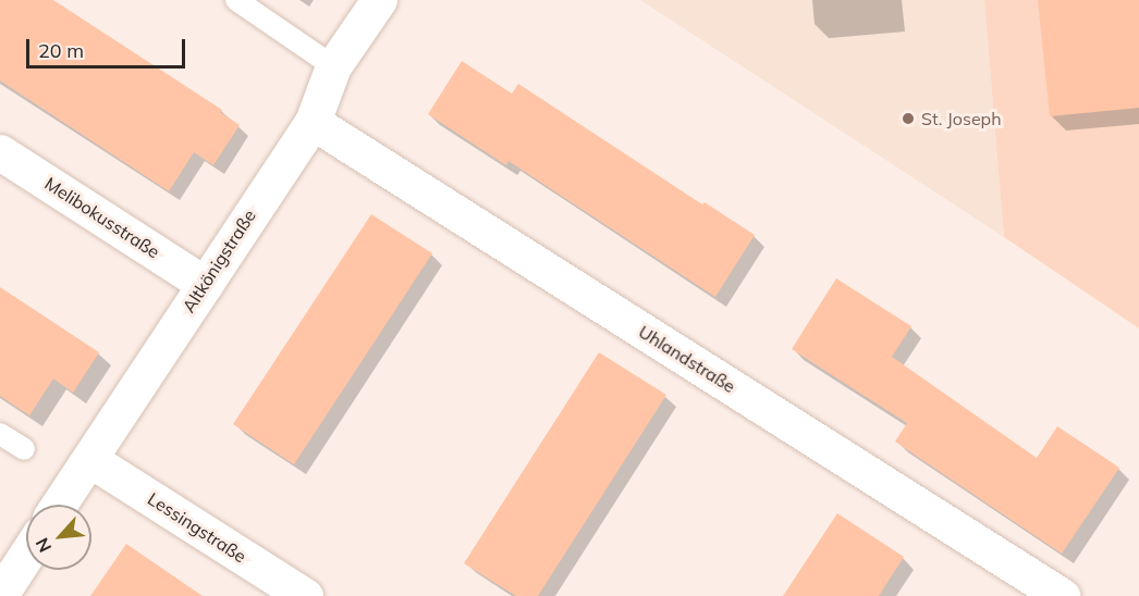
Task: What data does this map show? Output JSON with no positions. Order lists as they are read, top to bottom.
{
  "streets": {
    "street": [
      "Melibokusstraße",
      "Altkönigstraße",
      "Uhlandstraße",
      "Lessingstraße"
    ]
  },
  "crossings": [
    ["Melibokusstraße", "Altkönigstraße"],
    ["Altkönigstraße", "Uhlandstraße"],
    ["Altkönigstraße", "Lessingstraße"]
  ],
  "places": ["St. Joseph"],
  "scale_bar": "20 m",
  "north": "bottom left"
}
